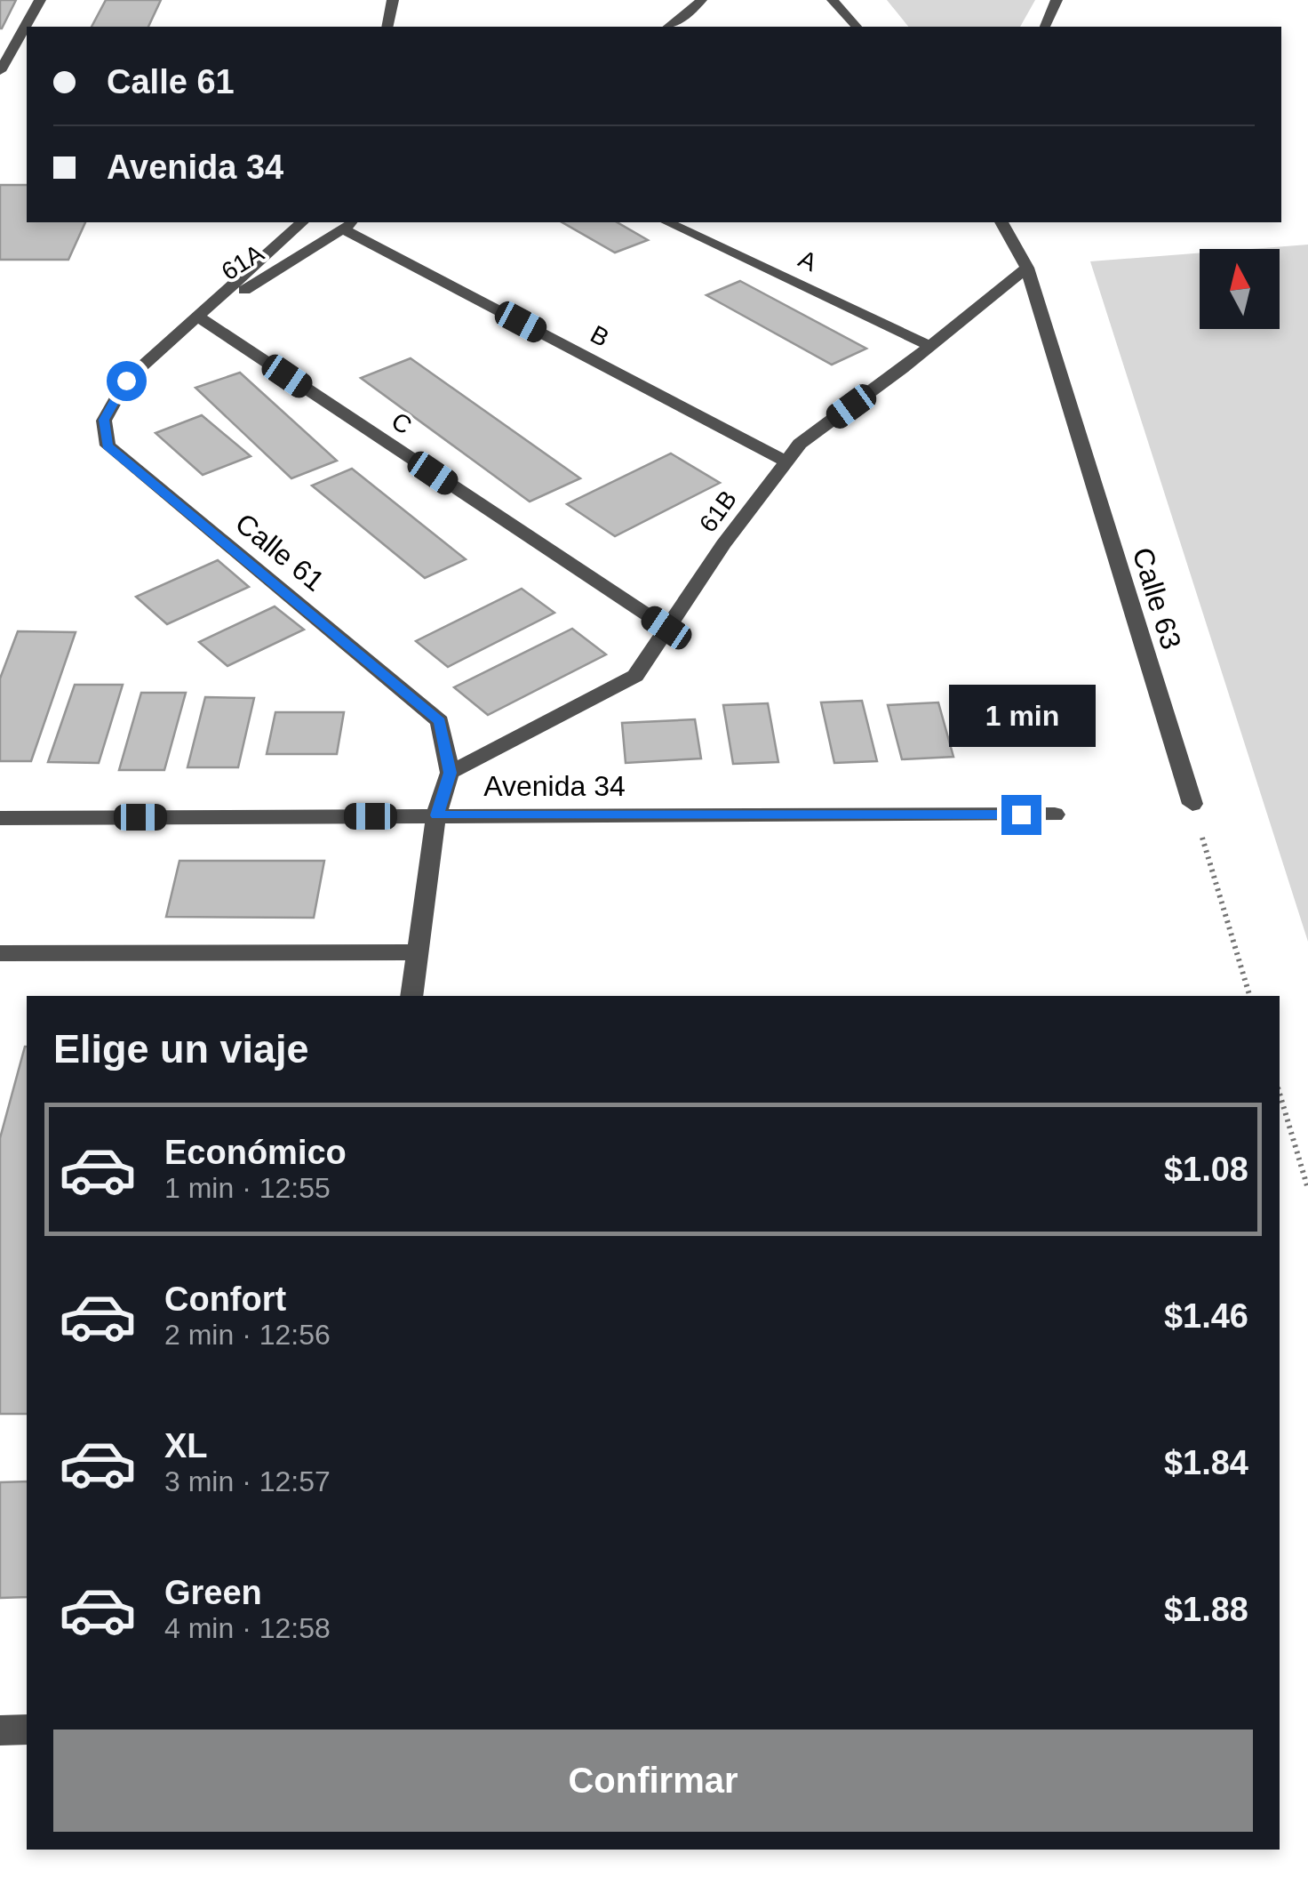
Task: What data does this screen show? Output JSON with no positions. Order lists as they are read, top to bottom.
{
  "streets": {
    "street": [
      "A",
      "61A",
      "B",
      "C",
      "61B",
      "Calle 61",
      "Calle 63",
      "Avenida 34"
    ]
  },
  "crossings": [
    ["A", "61B"],
    ["61A", "B"],
    ["61A", "C"],
    ["61A", "Calle 61"],
    ["B", "61B"],
    ["C", "61B"],
    ["C", "Calle 61"],
    ["61B", "Calle 61"],
    ["61B", "Calle 63"],
    ["Calle 61", "Avenida 34"]
  ],
  "north": "top",
  "page": {
    "banner": ["Calle 61", "Avenida 34"],
    "bubble": "1 min",
    "heading": "Elige un viaje",
    "list": [
      {
        "name": "Económico",
        "note": "1 min · 12:55",
        "value": "$1.08"
      },
      {
        "name": "Confort",
        "note": "2 min · 12:56",
        "value": "$1.46"
      },
      {
        "name": "XL",
        "note": "3 min · 12:57",
        "value": "$1.84"
      },
      {
        "name": "Green",
        "note": "4 min · 12:58",
        "value": "$1.88"
      }
    ],
    "buttons": "Confirmar"
  }
}
